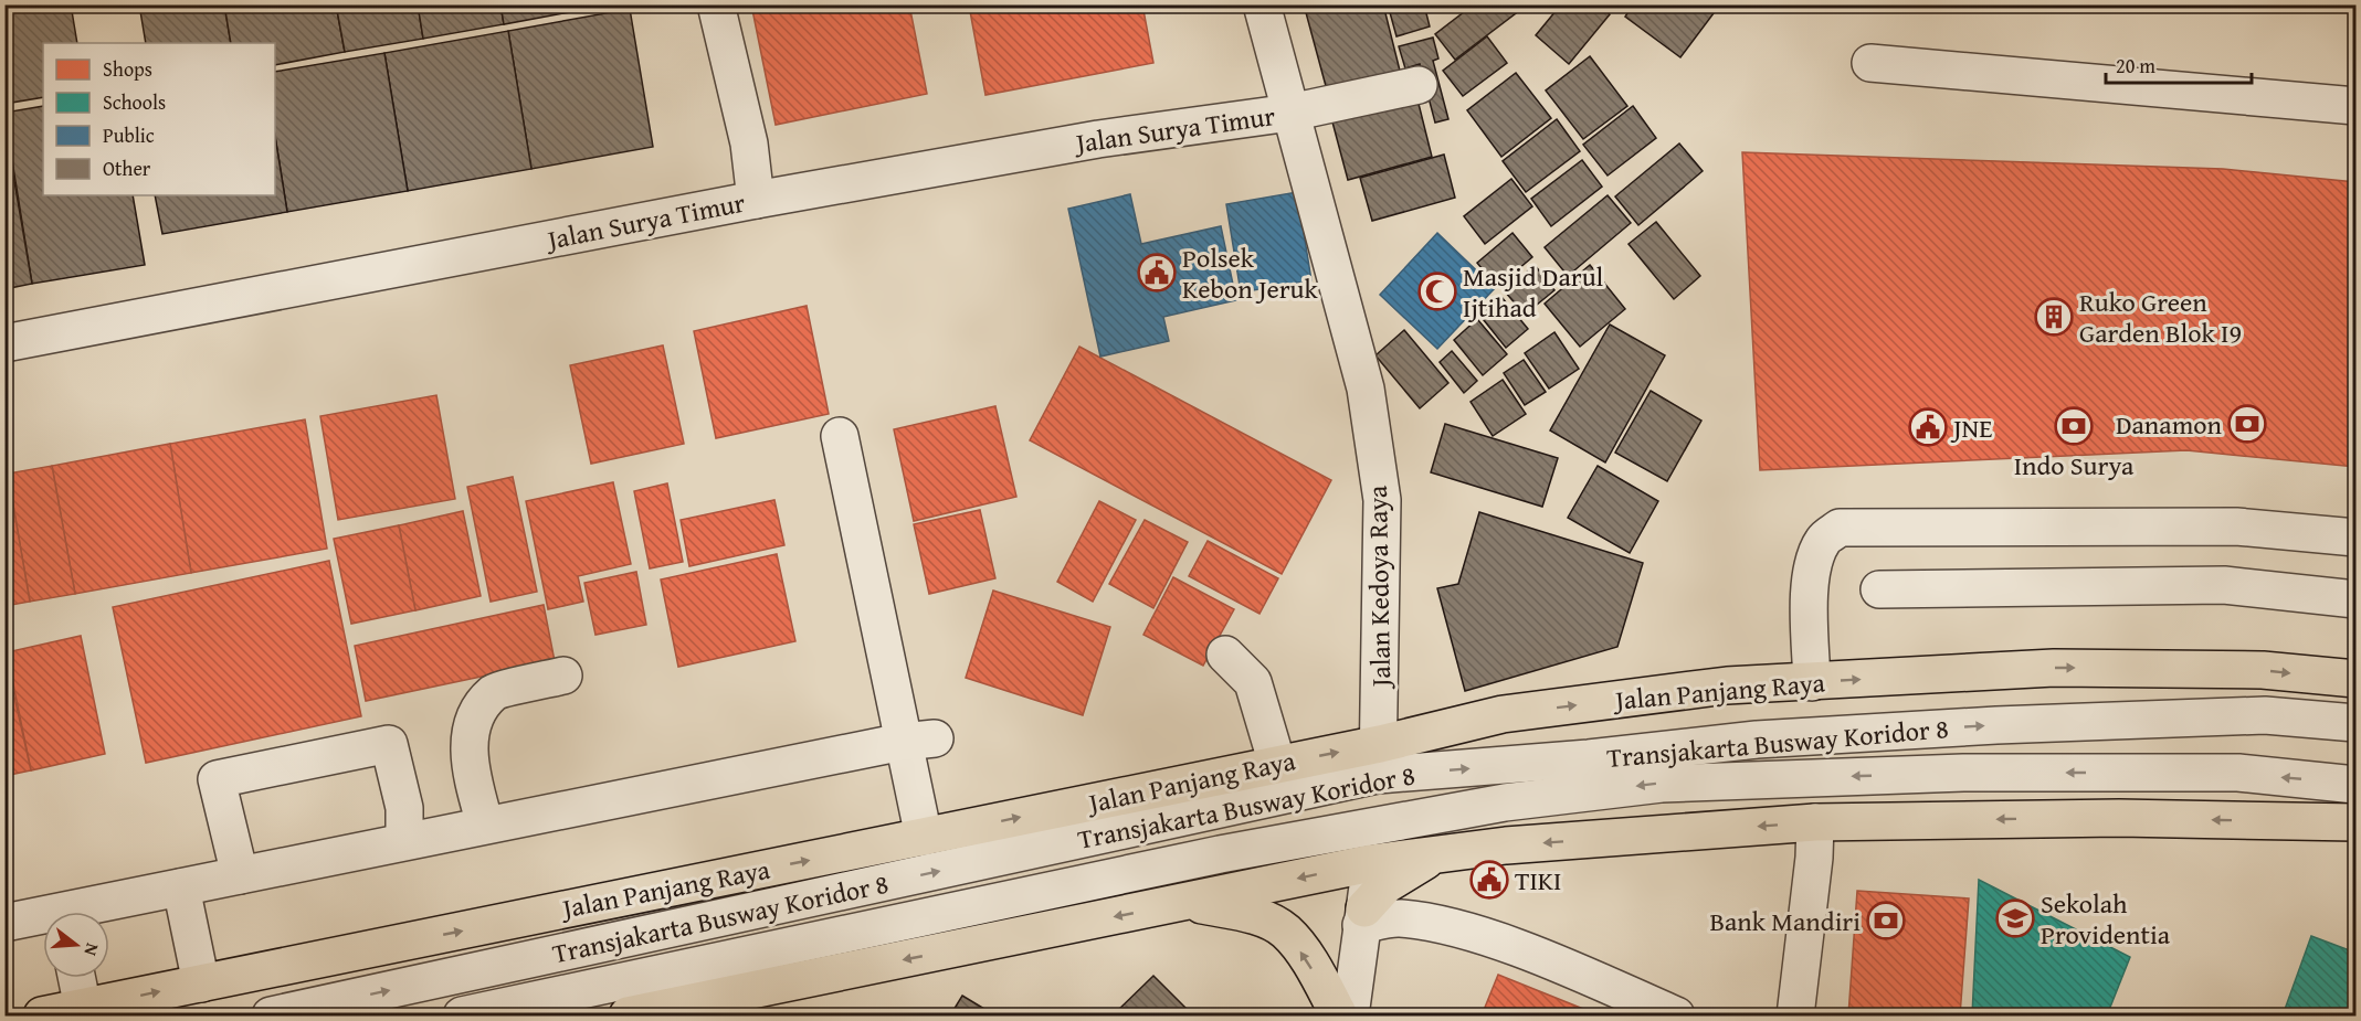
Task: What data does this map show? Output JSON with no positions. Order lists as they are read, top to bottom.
{
  "streets": {
    "main road": ["Jalan Panjang Raya"],
    "street": ["Jalan Surya Timur", "Jalan Kedoya Raya", "Transjakarta Busway Koridor 8"]
  },
  "crossings": [
    ["Jalan Surya Timur", "Jalan Kedoya Raya"],
    ["Jalan Kedoya Raya", "Jalan Panjang Raya"],
    ["Jalan Kedoya Raya", "Transjakarta Busway Koridor 8"],
    ["Jalan Panjang Raya", "Transjakarta Busway Koridor 8"]
  ],
  "places": {
    "public building": ["Polsek Kebon Jeruk", "JNE", "TIKI"],
    "mosque": ["Masjid Darul Ijtihad"],
    "building": ["Ruko Green Garden Blok I9"],
    "bank": ["Danamon", "Indo Surya", "Bank Mandiri"],
    "school or university": ["Sekolah Providentia"]
  },
  "legend": [
    "Shops",
    "Schools",
    "Public",
    "Other"
  ],
  "scale_bar": "20 m",
  "north": "right"
}
